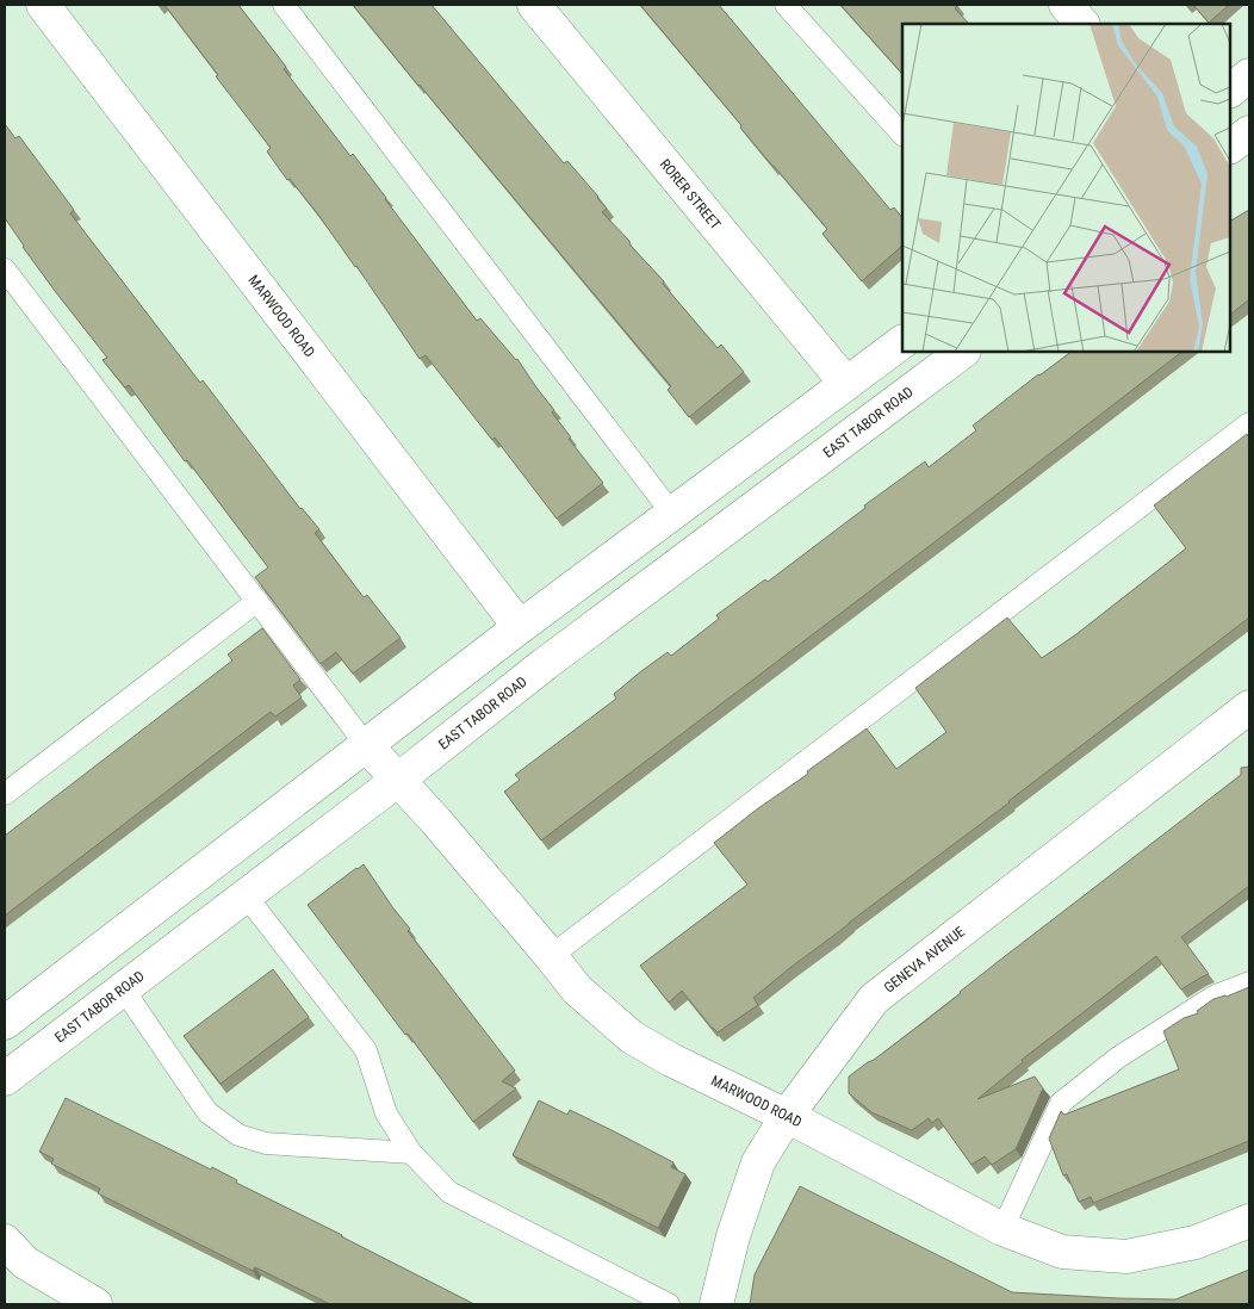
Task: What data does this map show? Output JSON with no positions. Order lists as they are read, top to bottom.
{
  "streets": {
    "street": [
      "RORER STREET",
      "MARWOOD ROAD",
      "EAST TABOR ROAD",
      "GENEVA AVENUE"
    ]
  },
  "crossings": [
    ["MARWOOD ROAD", "EAST TABOR ROAD"],
    ["MARWOOD ROAD", "GENEVA AVENUE"]
  ]
}
